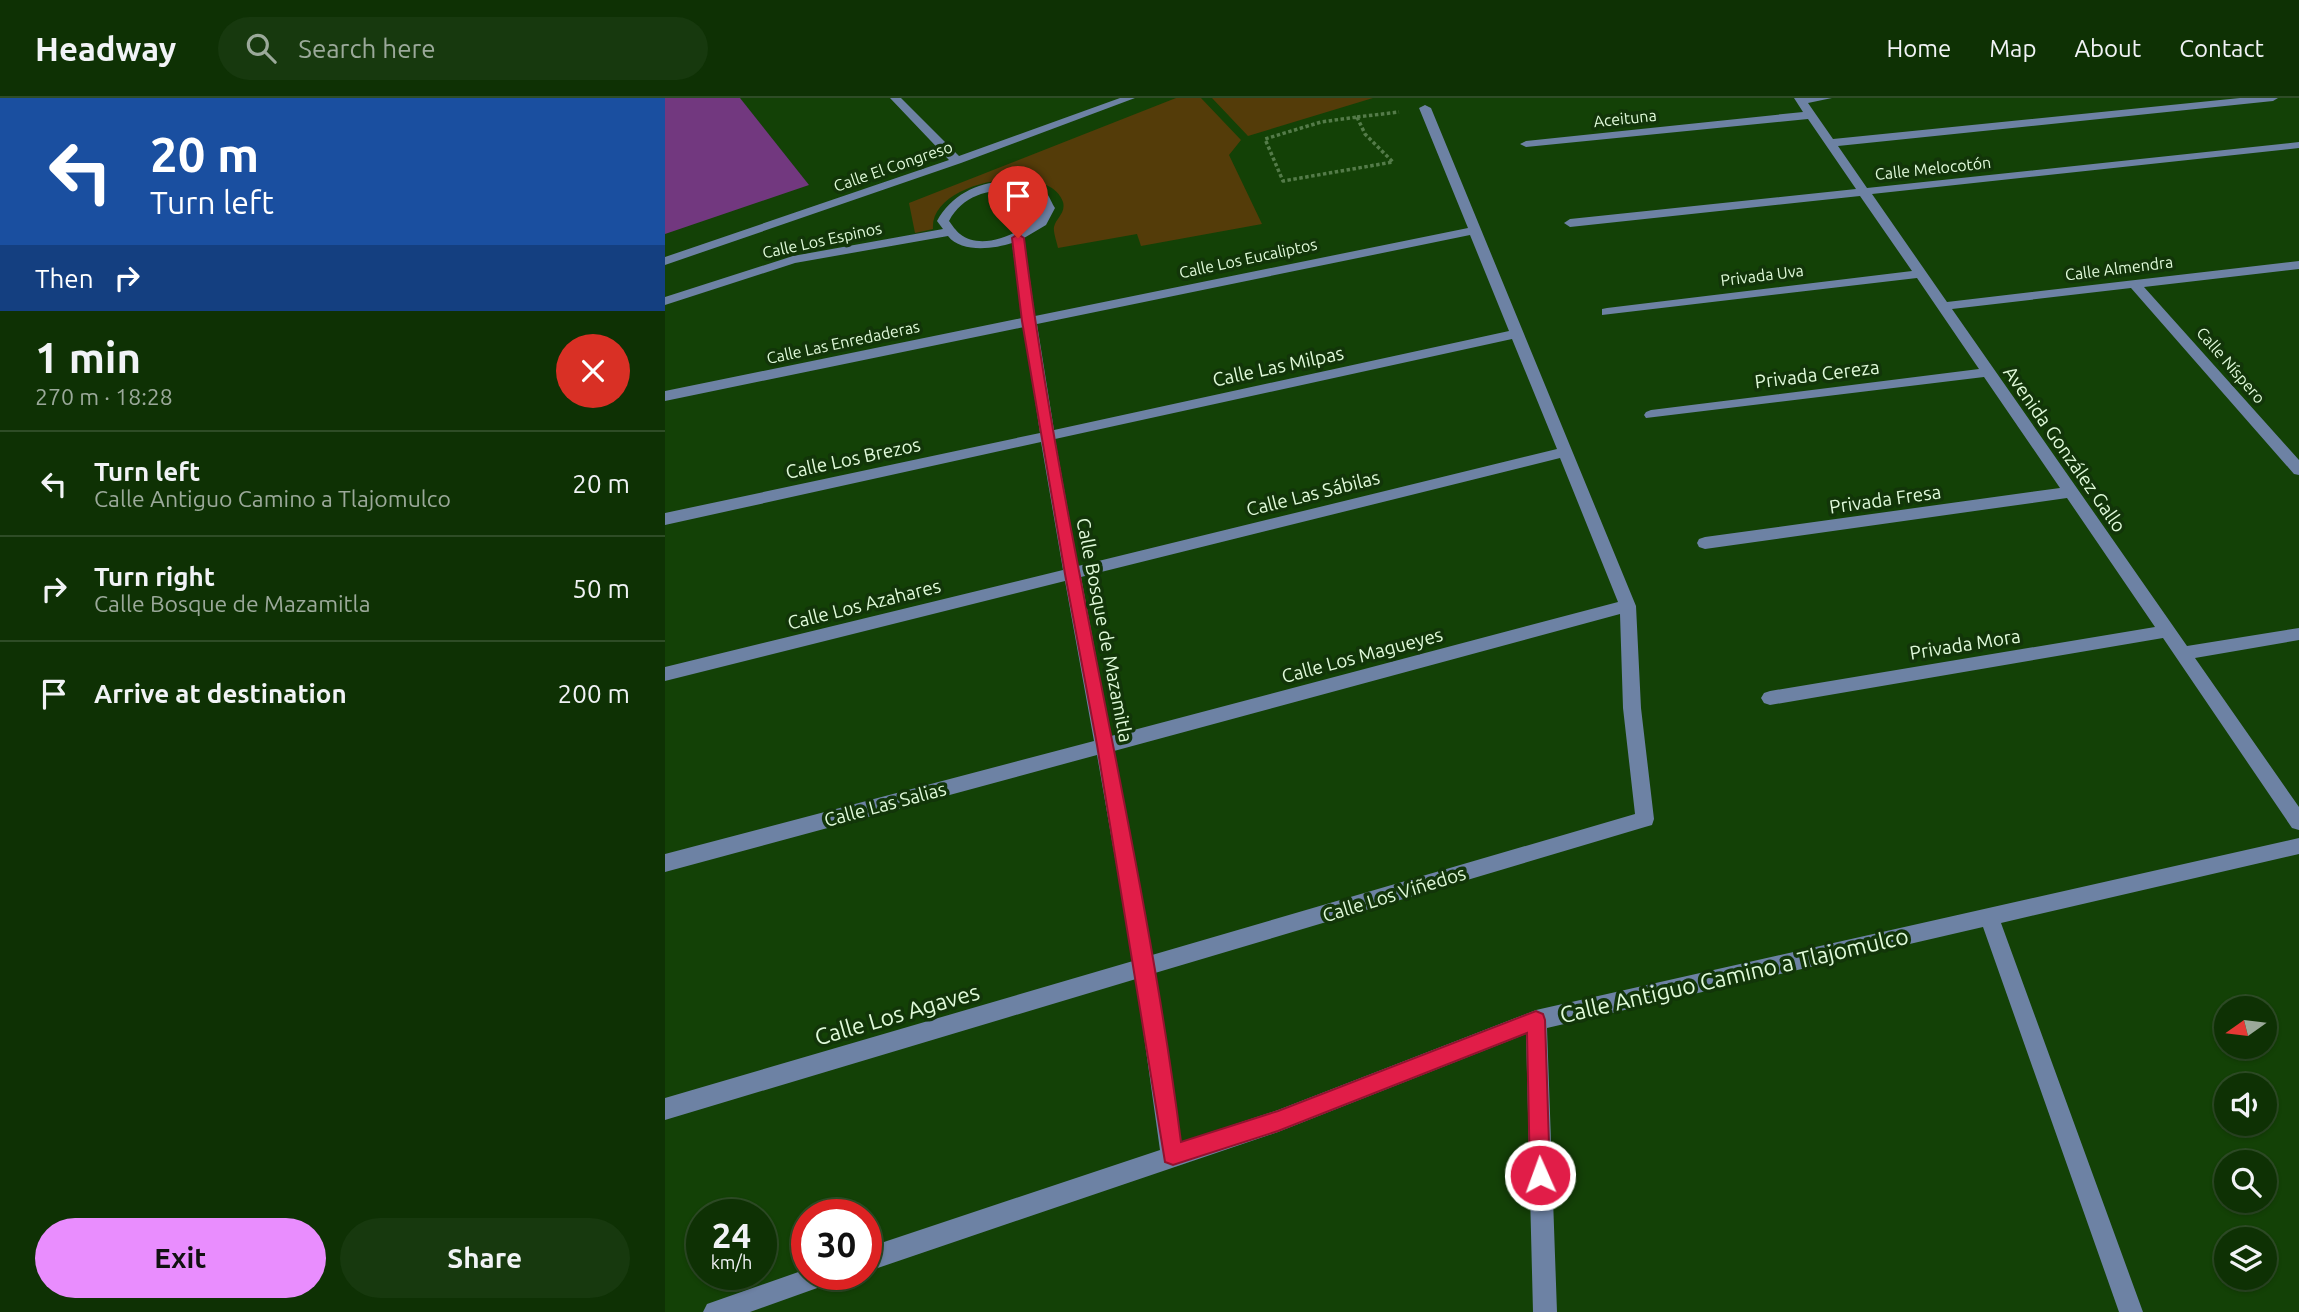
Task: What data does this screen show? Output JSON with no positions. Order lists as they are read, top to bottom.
{
  "streets": {
    "street": [
      "Aceituna",
      "Calle El Congreso",
      "Calle Melocotón",
      "Calle Los Espinos",
      "Calle Los Eucaliptos",
      "Calle Almendra",
      "Privada Uva",
      "Calle Las Enredaderas",
      "Calle Níspero",
      "Calle Las Milpas",
      "Privada Cereza",
      "Avenida González Gallo",
      "Calle Los Brezos",
      "Calle Las Sábilas",
      "Privada Fresa",
      "Calle Los Azahares",
      "Calle Bosque de Mazamitla",
      "Privada Mora",
      "Calle Los Magueyes",
      "Calle Las Salias",
      "Calle Los Viñedos",
      "Calle Antiguo Camino a Tlajomulco",
      "Calle Los Agaves"
    ]
  },
  "crossings": [
    ["Aceituna", "Avenida González Gallo"],
    ["Calle Melocotón", "Avenida González Gallo"],
    ["Calle Los Eucaliptos", "Calle Las Enredaderas"],
    ["Calle Los Eucaliptos", "Calle Bosque de Mazamitla"],
    ["Calle Almendra", "Calle Níspero"],
    ["Calle Almendra", "Avenida González Gallo"],
    ["Privada Uva", "Avenida González Gallo"],
    ["Calle Las Enredaderas", "Calle Bosque de Mazamitla"],
    ["Calle Las Milpas", "Calle Los Brezos"],
    ["Calle Las Milpas", "Calle Bosque de Mazamitla"],
    ["Privada Cereza", "Avenida González Gallo"],
    ["Avenida González Gallo", "Privada Fresa"],
    ["Avenida González Gallo", "Privada Mora"],
    ["Calle Los Brezos", "Calle Bosque de Mazamitla"],
    ["Calle Las Sábilas", "Calle Los Azahares"],
    ["Calle Las Sábilas", "Calle Bosque de Mazamitla"],
    ["Calle Los Azahares", "Calle Bosque de Mazamitla"],
    ["Calle Bosque de Mazamitla", "Calle Los Magueyes"],
    ["Calle Bosque de Mazamitla", "Calle Las Salias"],
    ["Calle Bosque de Mazamitla", "Calle Los Viñedos"],
    ["Calle Bosque de Mazamitla", "Calle Antiguo Camino a Tlajomulco"],
    ["Calle Bosque de Mazamitla", "Calle Los Agaves"],
    ["Calle Los Magueyes", "Calle Las Salias"],
    ["Calle Los Magueyes", "Calle Los Viñedos"],
    ["Calle Los Viñedos", "Calle Los Agaves"]
  ],
  "north": "left",
  "page": {
    "header": "Headway",
    "search": "Search here",
    "nav": [
      "Home",
      "Map",
      "About",
      "Contact"
    ],
    "turn": ["20 m", "Turn left"],
    "then": "Then",
    "heading": ["1 min", "270 m · 18:28"],
    "list": [
      {
        "name": "Turn left",
        "note": "Calle Antiguo Camino a Tlajomulco",
        "value": "20 m"
      },
      {
        "name": "Turn right",
        "note": "Calle Bosque de Mazamitla",
        "value": "50 m"
      },
      {
        "name": "Arrive at destination",
        "value": "200 m"
      }
    ],
    "speed": "24 km/h",
    "limit": "30",
    "buttons": ["Exit", "Share"]
  }
}
